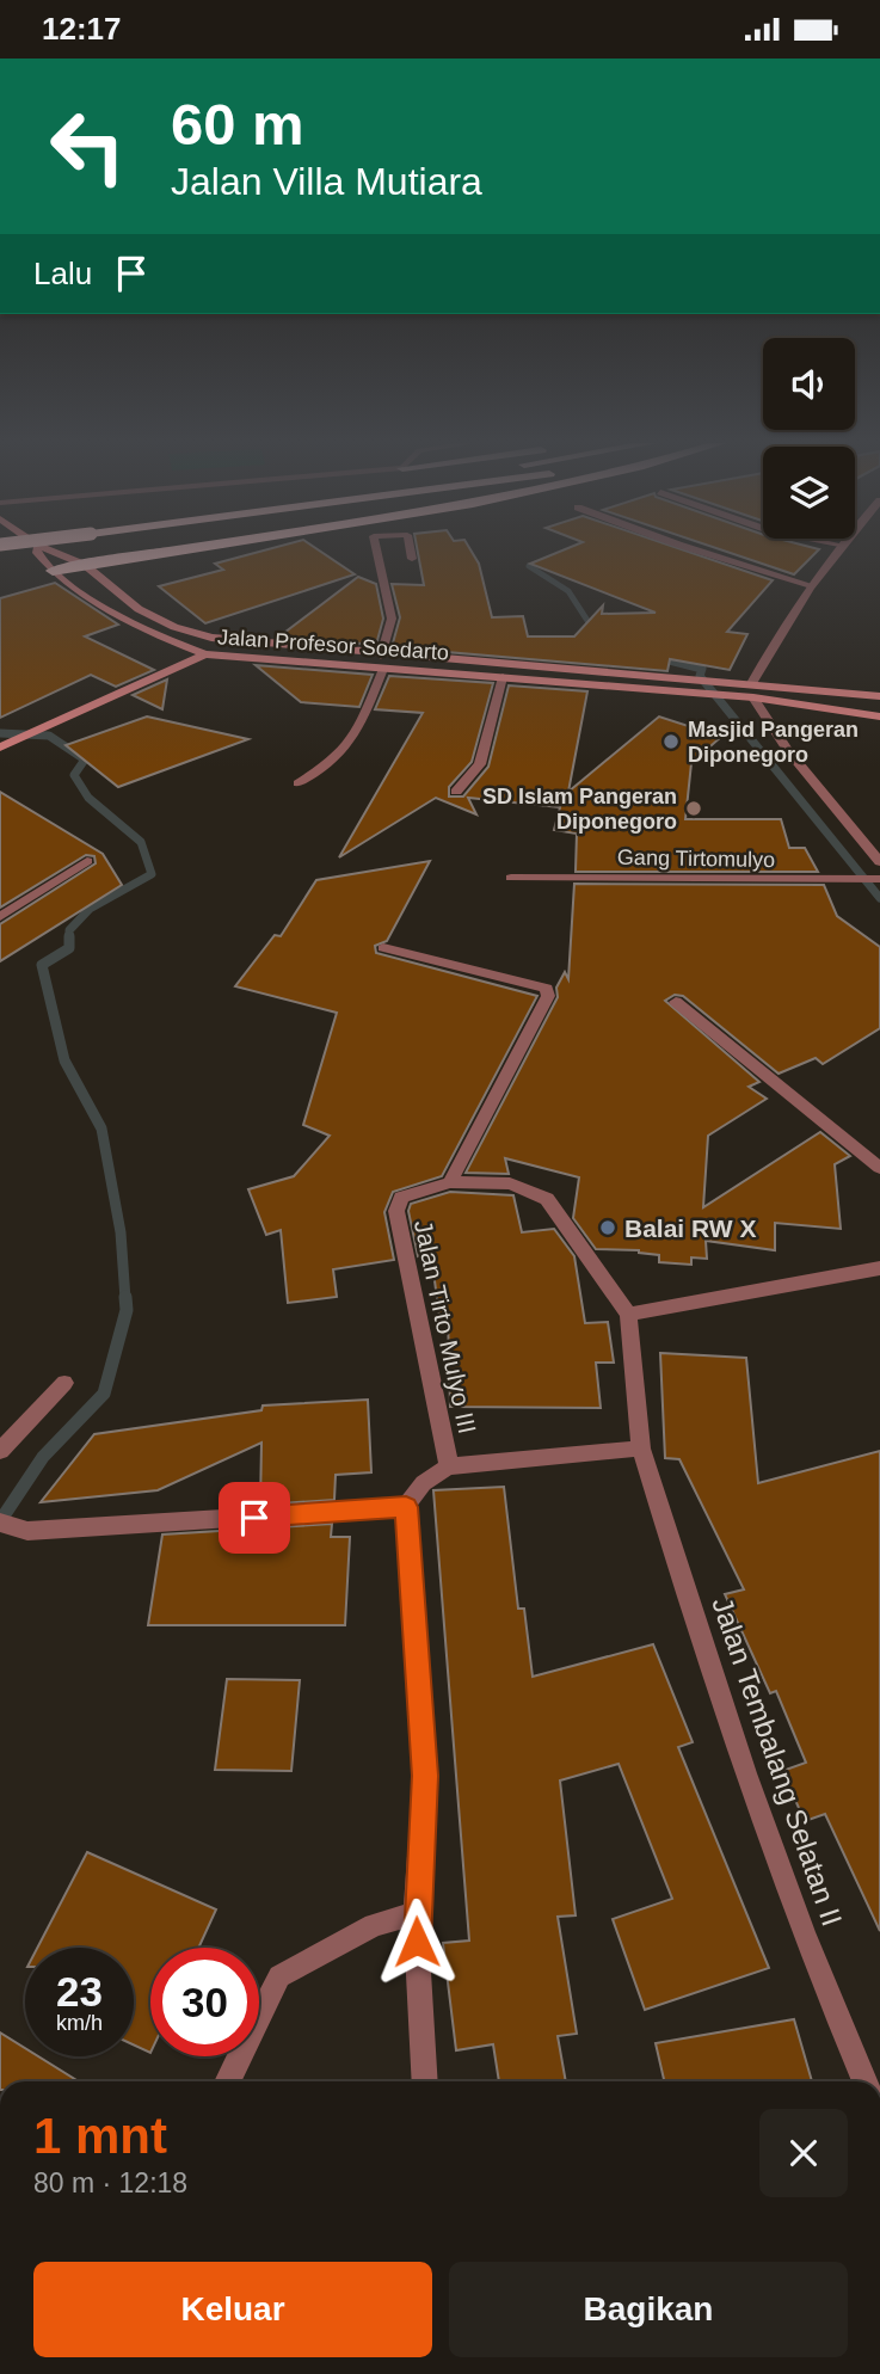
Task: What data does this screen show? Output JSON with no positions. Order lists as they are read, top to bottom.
{
  "streets": {
    "main road": ["Jalan Profesor Soedarto"],
    "street": ["Gang Tirtomulyo", "Jalan Tirto Mulyo III", "Jalan Tembalang Selatan II"]
  },
  "places": ["Masjid Pangeran Diponegoro", "SD Islam Pangeran Diponegoro", "Balai RW X"],
  "page": {
    "status": "12:17",
    "turn": ["60 m", "Jalan Villa Mutiara"],
    "then": "Lalu",
    "speed": "23 km/h",
    "limit": "30",
    "heading": ["1 mnt", "80 m · 12:18"],
    "buttons": ["Keluar", "Bagikan"]
  }
}
